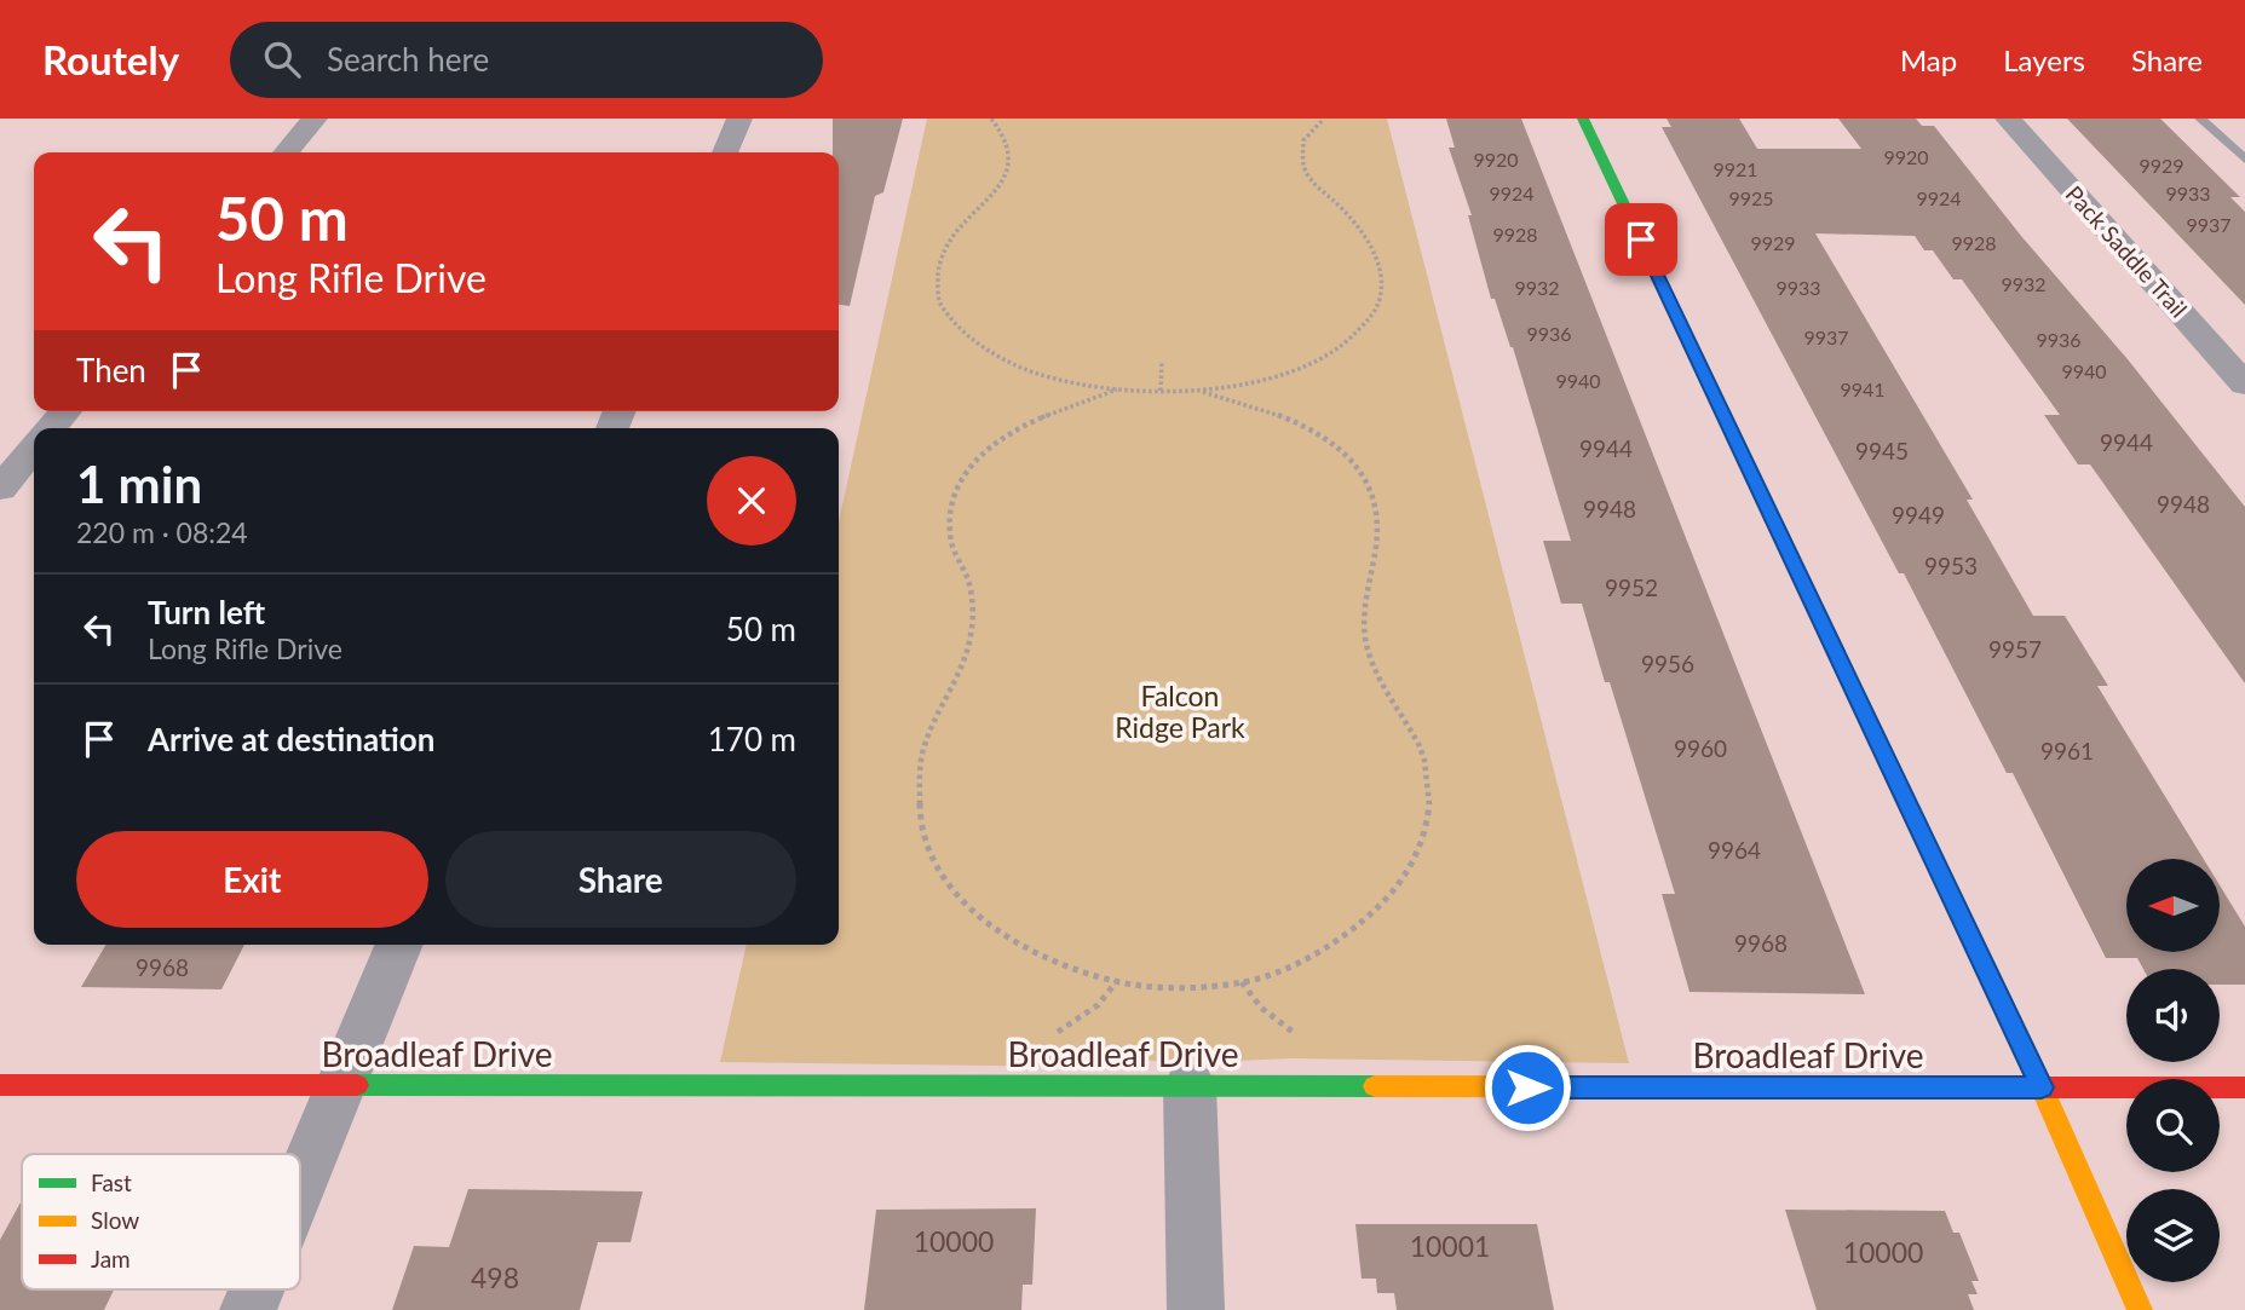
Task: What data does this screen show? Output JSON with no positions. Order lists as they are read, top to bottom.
{
  "streets": {
    "street": ["Pack Saddle Trail", "Broadleaf Drive"]
  },
  "parks": ["Falcon Ridge Park"],
  "house_numbers": [
    "9920",
    "9920",
    "9929",
    "9921",
    "9924",
    "9933",
    "9925",
    "9924",
    "9937",
    "9928",
    "9929",
    "9928",
    "9932",
    "9932",
    "9933",
    "9936",
    "9937",
    "9936",
    "9940",
    "9940",
    "9941",
    "9944",
    "9944",
    "9945",
    "9948",
    "9948",
    "9949",
    "9953",
    "9952",
    "9957",
    "9956",
    "9960",
    "9961",
    "9964",
    "9968",
    "9968",
    "10000",
    "10001",
    "10000",
    "498"
  ],
  "legend": ["Fast", "Slow", "Jam"],
  "north": "left",
  "page": {
    "header": "Routely",
    "search": "Search here",
    "nav": ["Map", "Layers", "Share"],
    "turn": ["50 m", "Long Rifle Drive"],
    "then": "Then",
    "heading": ["1 min", "220 m · 08:24"],
    "list": [
      {
        "name": "Turn left",
        "note": "Long Rifle Drive",
        "value": "50 m"
      },
      {
        "name": "Arrive at destination",
        "value": "170 m"
      }
    ],
    "buttons": ["Exit", "Share"]
  }
}
